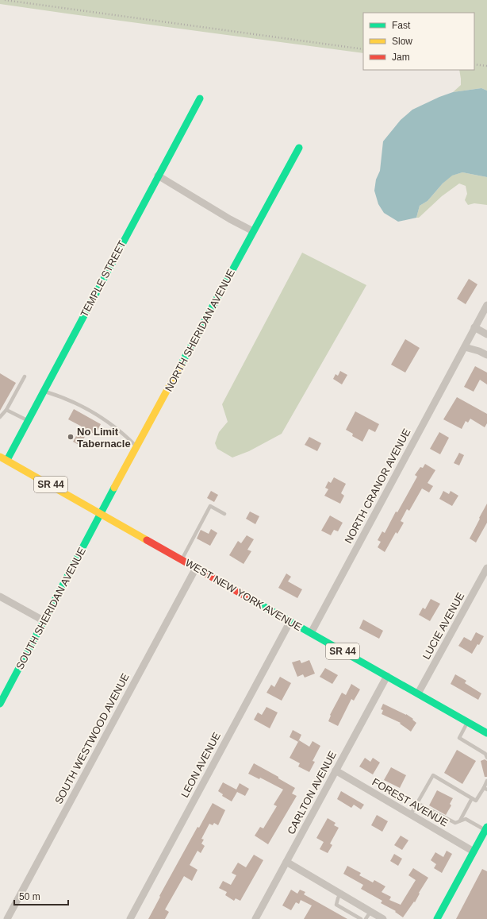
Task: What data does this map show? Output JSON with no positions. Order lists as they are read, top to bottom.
{
  "streets": {
    "main road": [
      "TEMPLE STREET",
      "NORTH SHERIDAN AVENUE",
      "SR 44",
      "WEST NEW YORK AVENUE",
      "SOUTH SHERIDAN AVENUE"
    ],
    "street": [
      "NORTH CRANOR AVENUE",
      "LUCIE AVENUE",
      "SOUTH WESTWOOD AVENUE",
      "LEON AVENUE",
      "CARLTON AVENUE",
      "FOREST AVENUE"
    ]
  },
  "crossings": [
    ["TEMPLE STREET", "WEST NEW YORK AVENUE"],
    ["NORTH SHERIDAN AVENUE", "WEST NEW YORK AVENUE"],
    ["NORTH SHERIDAN AVENUE", "SOUTH SHERIDAN AVENUE"],
    ["NORTH CRANOR AVENUE", "WEST NEW YORK AVENUE"],
    ["WEST NEW YORK AVENUE", "SOUTH SHERIDAN AVENUE"],
    ["WEST NEW YORK AVENUE", "LUCIE AVENUE"],
    ["WEST NEW YORK AVENUE", "SOUTH WESTWOOD AVENUE"],
    ["WEST NEW YORK AVENUE", "LEON AVENUE"],
    ["WEST NEW YORK AVENUE", "CARLTON AVENUE"],
    ["CARLTON AVENUE", "FOREST AVENUE"]
  ],
  "places": ["No Limit Tabernacle"],
  "legend": ["Fast", "Slow", "Jam"],
  "scale_bar": "50 m"
}
